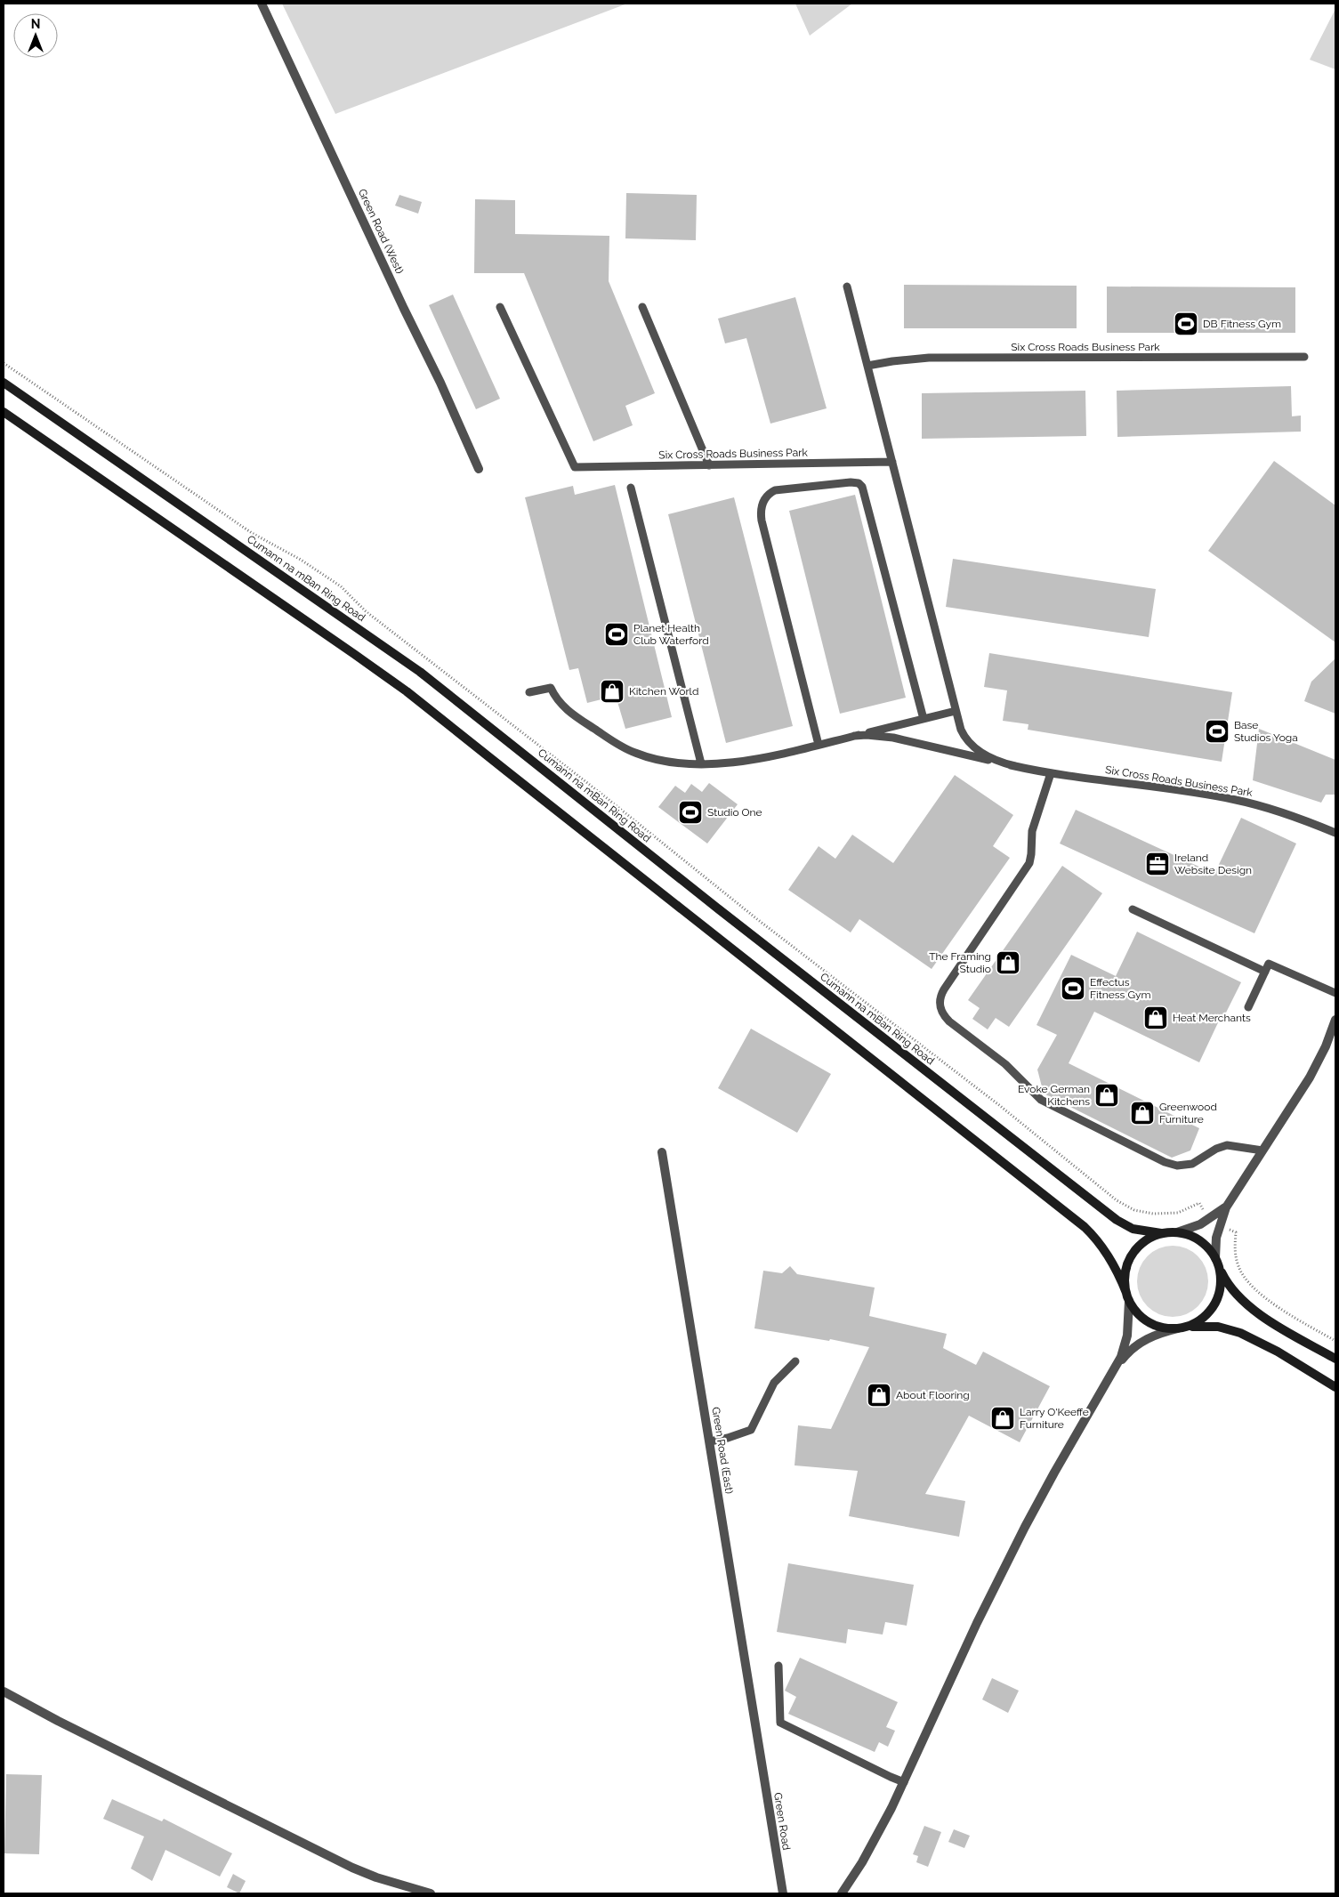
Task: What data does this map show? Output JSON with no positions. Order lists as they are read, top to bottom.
{
  "streets": {
    "main road": ["Cumann na mBan Ring Road"],
    "street": ["Green Road (West)", "Green Road (East)", "Green Road"],
    "lane": ["Six Cross Roads Business Park"]
  },
  "crossings": [
    ["Green Road (East)", "Green Road"]
  ],
  "places": {
    "sports": [
      "DB Fitness Gym",
      "Planet Health Club Waterford",
      "Base Studios Yoga",
      "Studio One",
      "Effectus Fitness Gym"
    ],
    "shop": [
      "Kitchen World",
      "The Framing Studio",
      "Heat Merchants",
      "Evoke German Kitchens",
      "Greenwood Furniture",
      "About Flooring",
      "Larry O'Keeffe Furniture"
    ],
    "office": ["Ireland Website Design"]
  },
  "north": "top"
}
